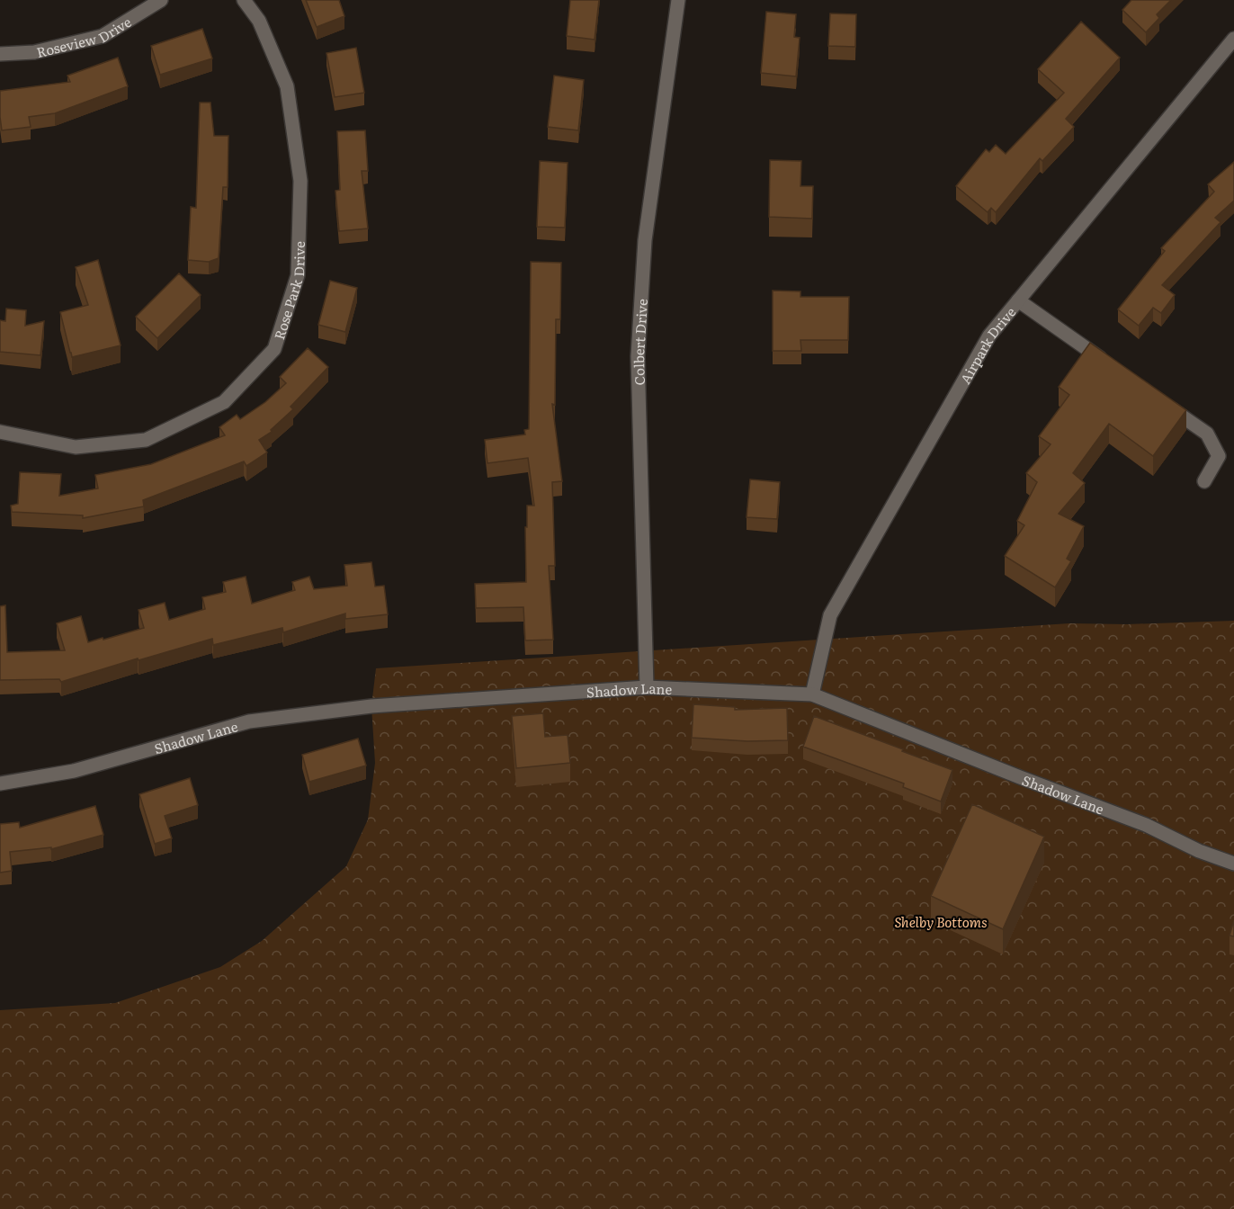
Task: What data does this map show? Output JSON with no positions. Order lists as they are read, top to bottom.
{
  "streets": {
    "street": [
      "Roseview Drive",
      "Rose Park Drive",
      "Colbert Drive",
      "Airpark Drive",
      "Shadow Lane"
    ]
  },
  "crossings": [
    ["Colbert Drive", "Shadow Lane"],
    ["Airpark Drive", "Shadow Lane"]
  ],
  "parks": ["Shelby Bottoms"]
}
